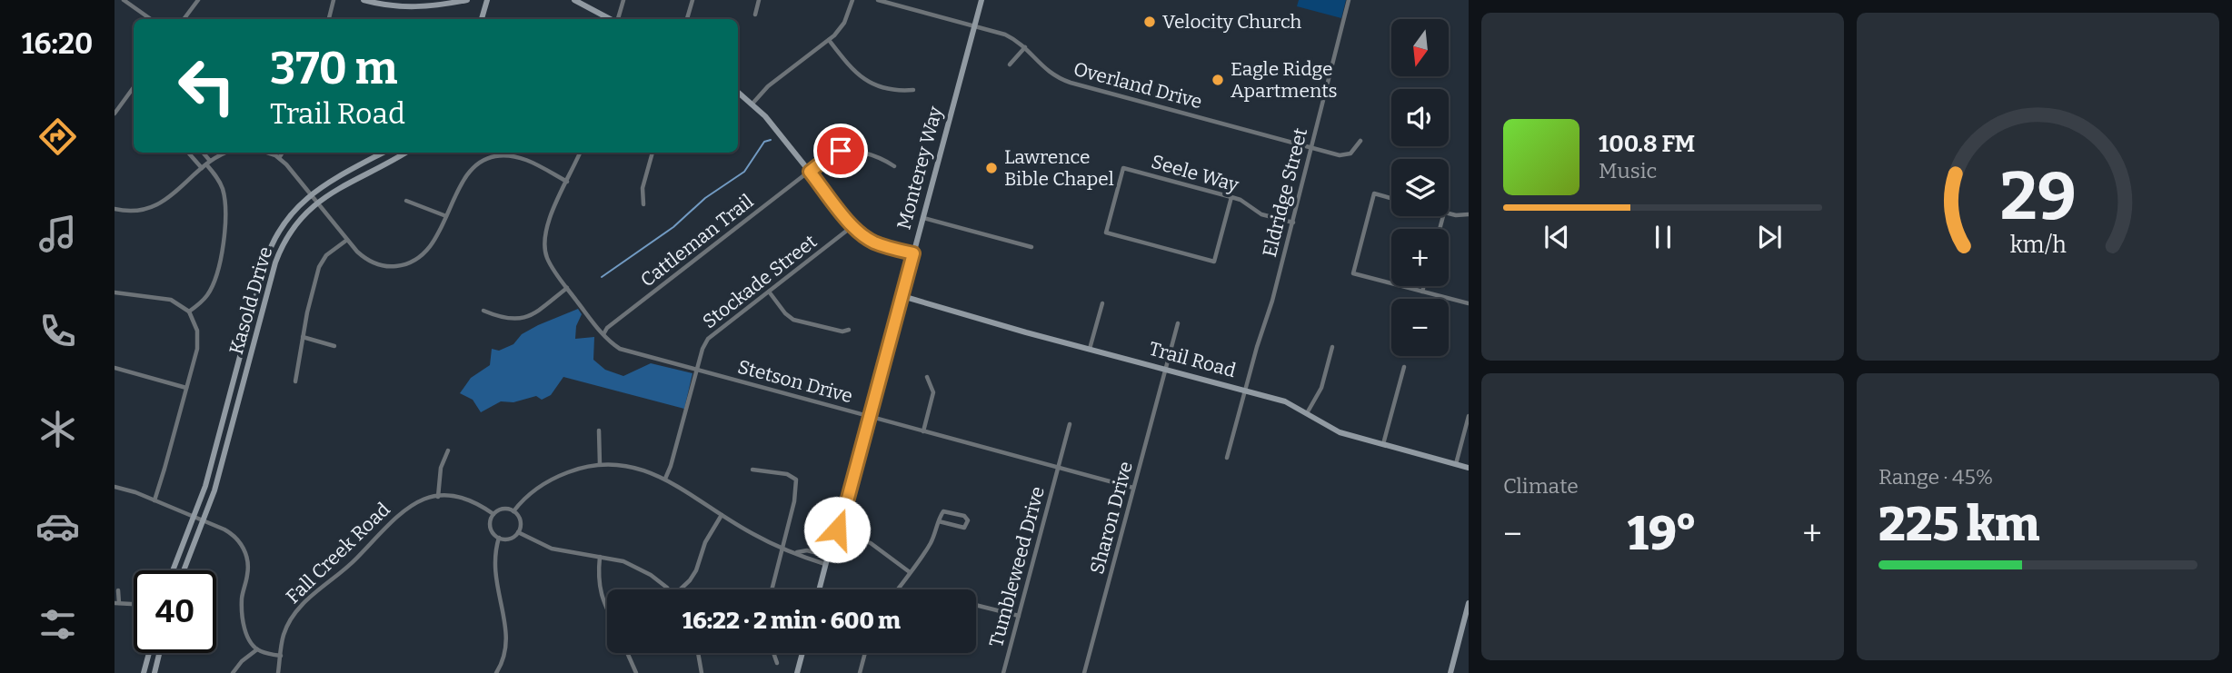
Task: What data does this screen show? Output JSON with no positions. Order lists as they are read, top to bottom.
{
  "streets": {
    "street": [
      "Overland Drive",
      "Monterey Way",
      "Seele Way",
      "Eldridge Street",
      "Cattleman Trail",
      "Stockade Street",
      "Kasold Drive",
      "Trail Road",
      "Stetson Drive",
      "Sharon Drive",
      "Fall Creek Road",
      "Tumbleweed Drive"
    ]
  },
  "crossings": [
    ["Overland Drive", "Monterey Way"],
    ["Overland Drive", "Eldridge Street"],
    ["Monterey Way", "Trail Road"],
    ["Monterey Way", "Stetson Drive"],
    ["Seele Way", "Eldridge Street"],
    ["Eldridge Street", "Trail Road"],
    ["Cattleman Trail", "Stetson Drive"],
    ["Stockade Street", "Stetson Drive"],
    ["Trail Road", "Sharon Drive"],
    ["Stetson Drive", "Sharon Drive"],
    ["Stetson Drive", "Tumbleweed Drive"]
  ],
  "places": ["Velocity Church", "Eagle Ridge Apartments", "Lawrence Bible Chapel"],
  "north": "bottom",
  "page": {
    "tabs": "16:20",
    "map_buttons": ["+", "−"],
    "turn": ["370 m", "Trail Road"],
    "song": ["100.8 FM", "Music"],
    "tile": [
      "Climate",
      ["Range · 45%", "225 km"]
    ],
    "heat": ["−", "19°", "+"],
    "limit": "40",
    "trip": "16:22 · 2 min · 600 m",
    "gauge": ["29", "km/h"]
  }
}
